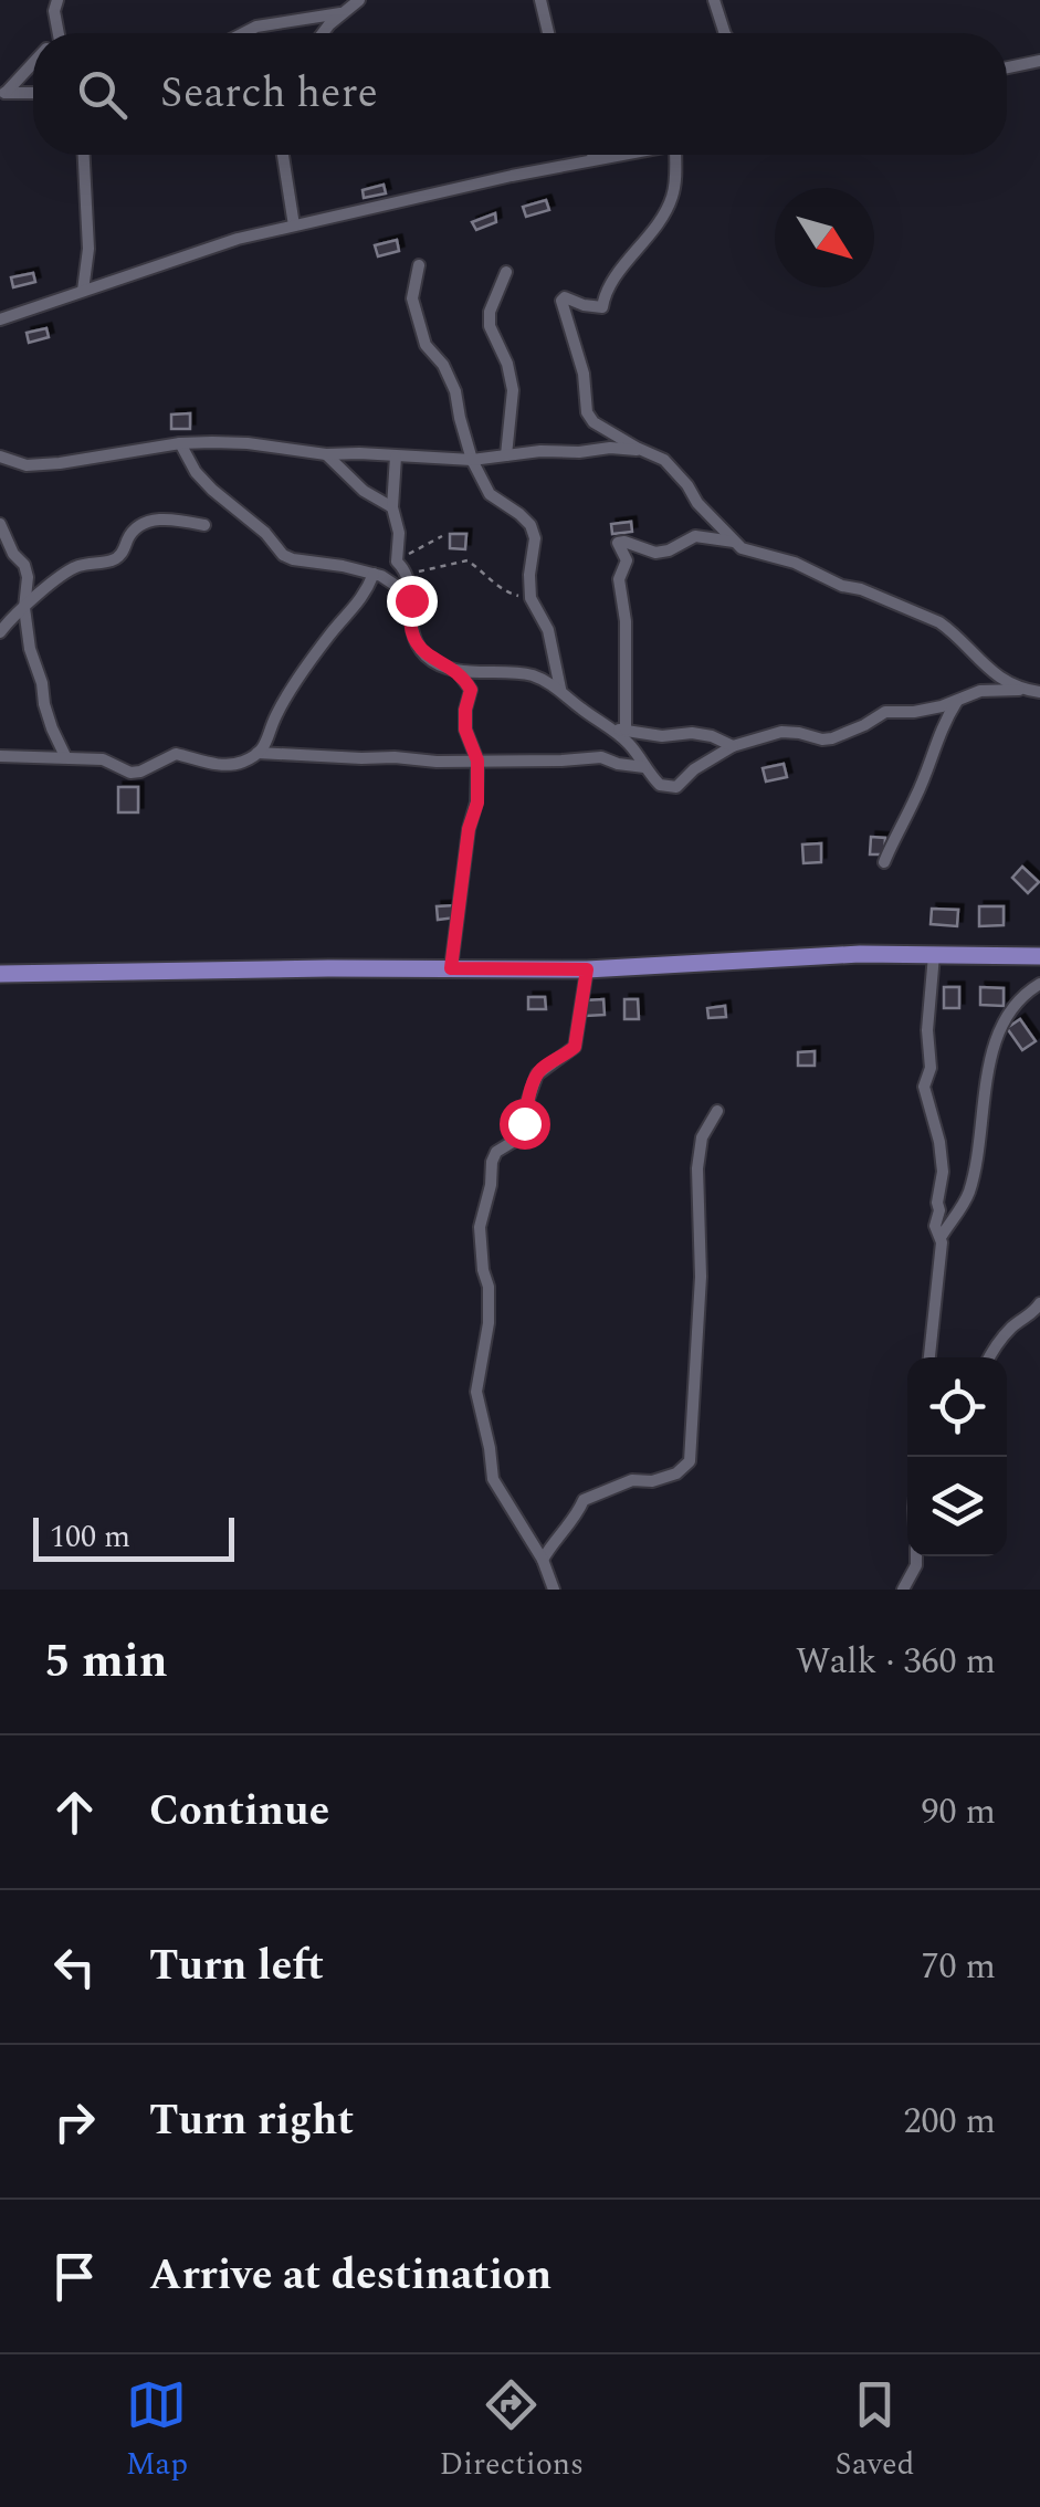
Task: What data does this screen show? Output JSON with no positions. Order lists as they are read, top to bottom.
{
  "scale_bar": "100 m",
  "north": "bottom right",
  "page": {
    "search": "Search here",
    "scale": "100 m",
    "heading": ["5 min", "Walk · 360 m"],
    "list": [
      ["Continue", "90 m"],
      ["Turn left", "70 m"],
      ["Turn right", "200 m"],
      "Arrive at destination"
    ],
    "nav": ["Map", "Directions", "Saved"]
  }
}
